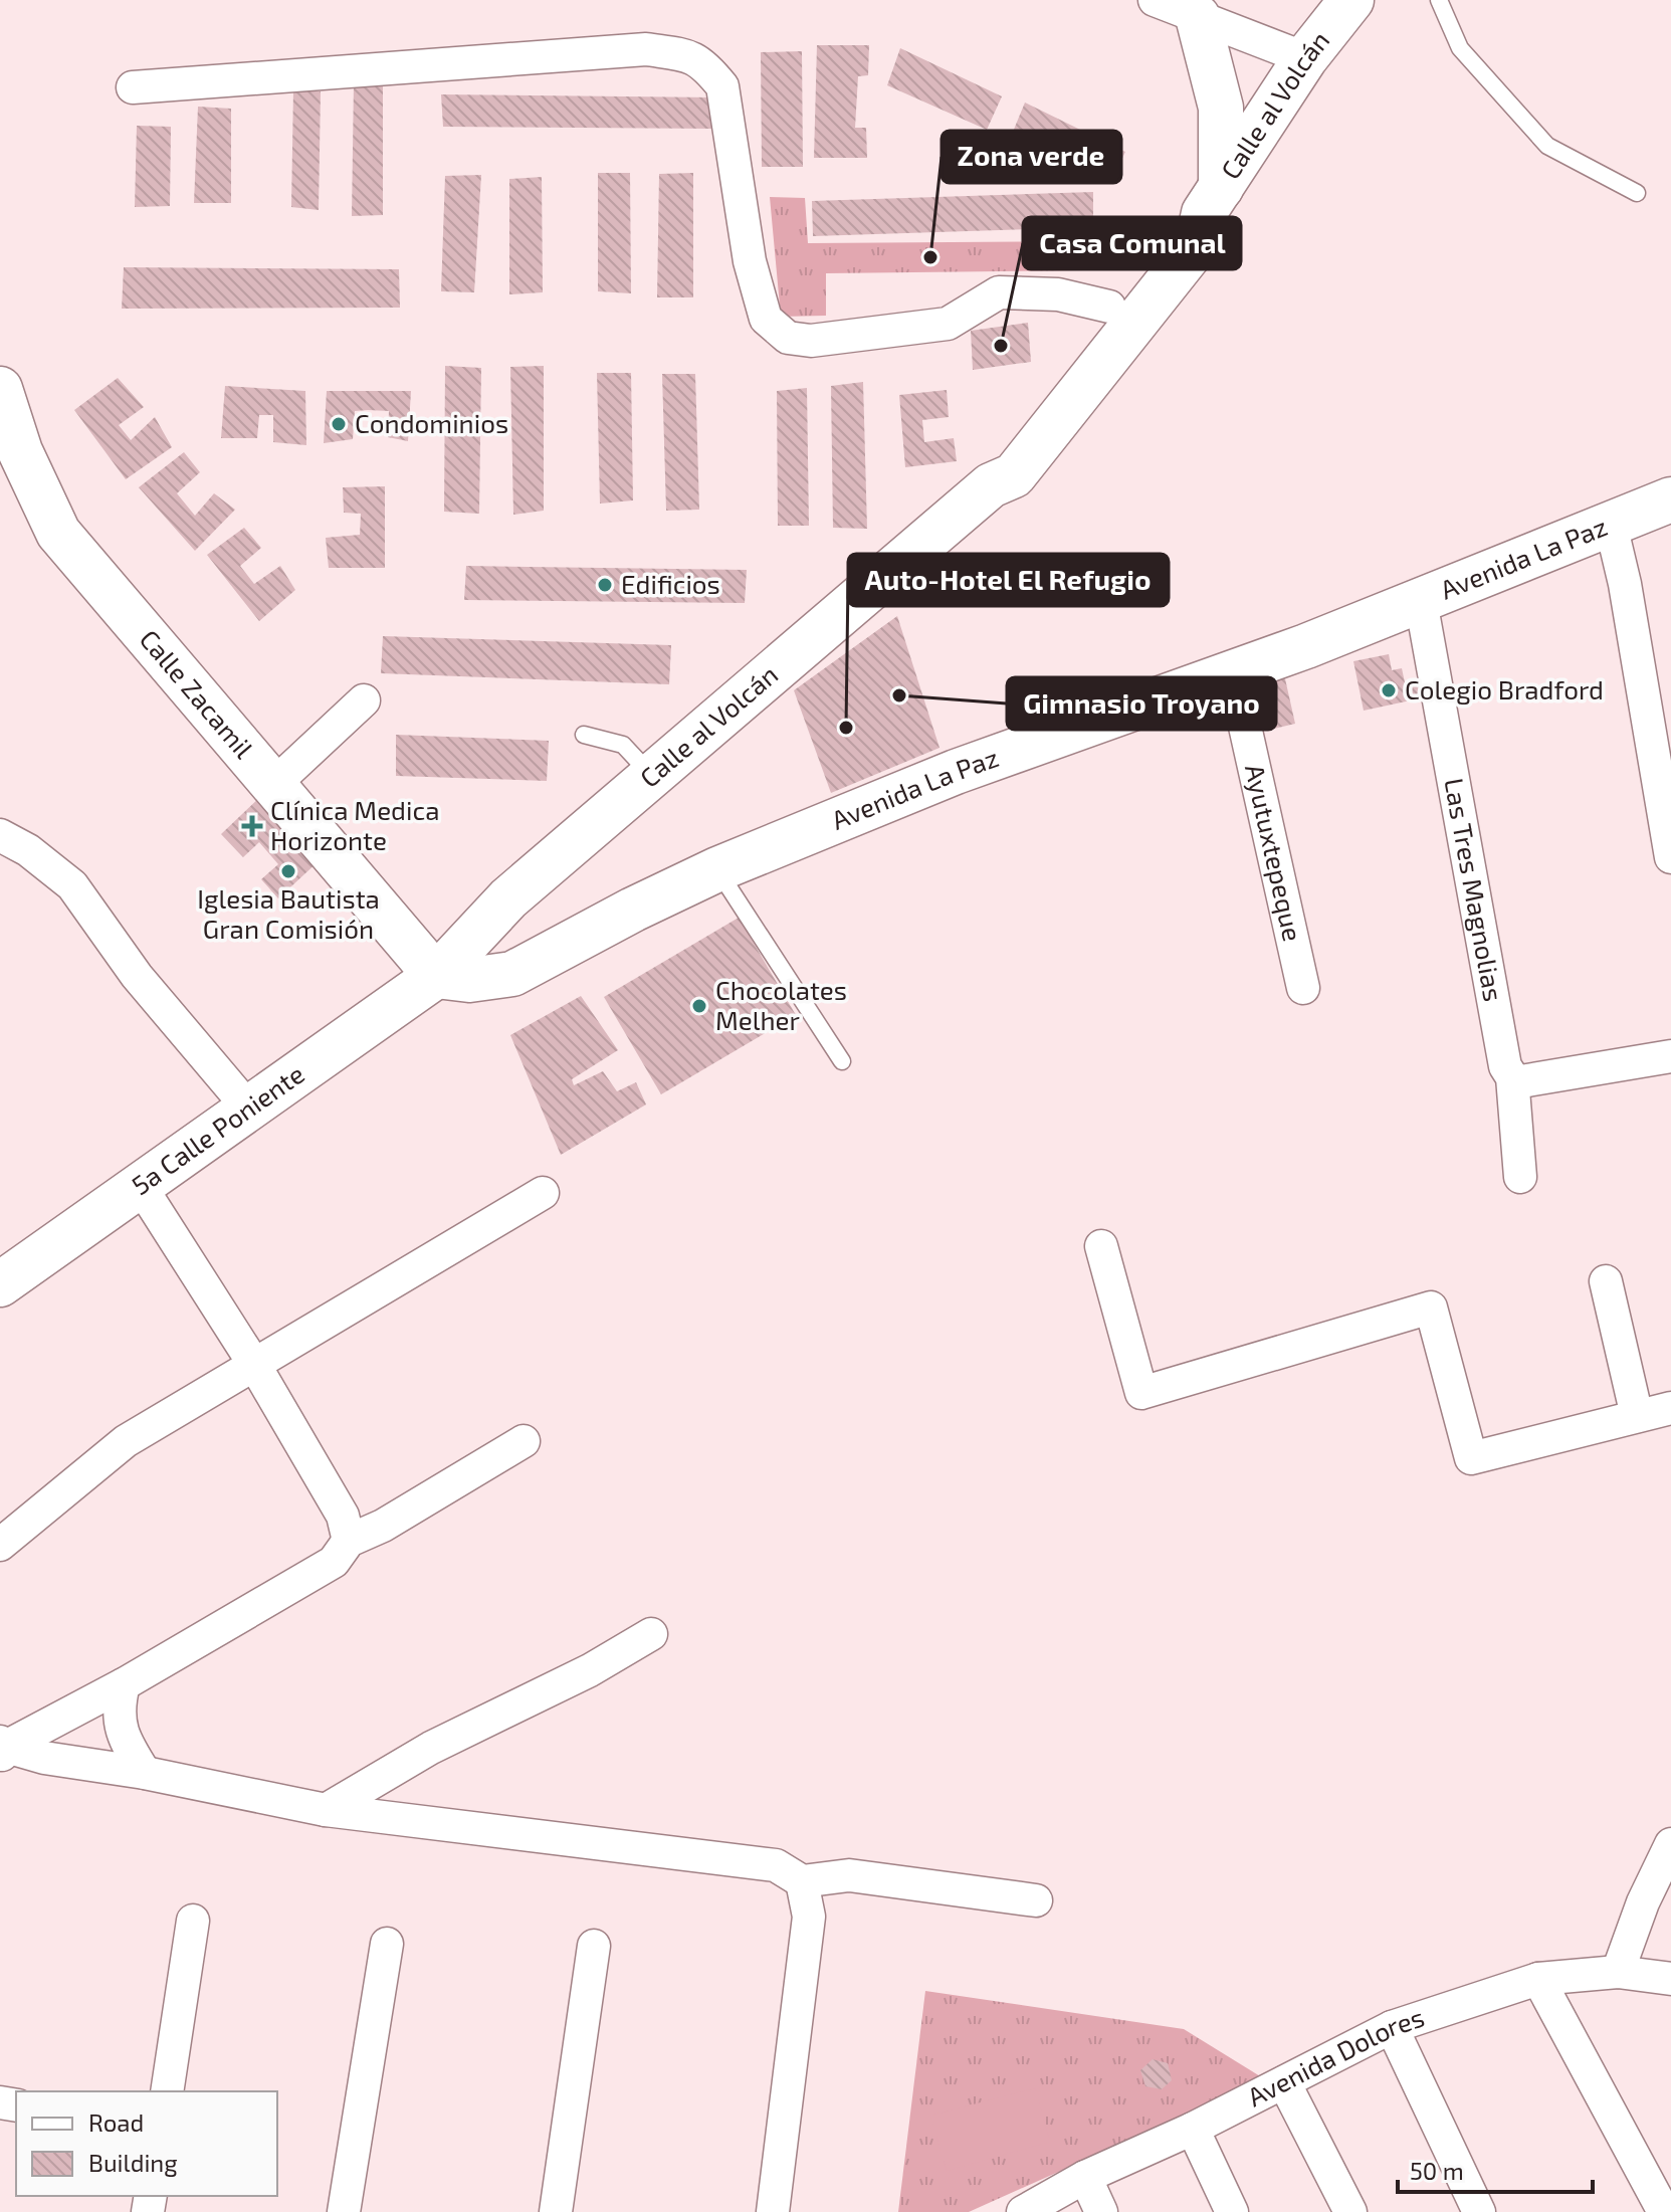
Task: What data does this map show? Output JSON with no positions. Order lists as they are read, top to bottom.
{
  "streets": {
    "street": [
      "Calle al Volcán",
      "Avenida La Paz",
      "Calle Zacamil",
      "Ayutuxtepeque",
      "Las Tres Magnolias",
      "5a Calle Poniente",
      "Avenida Dolores"
    ]
  },
  "crossings": [
    ["Calle al Volcán", "Avenida La Paz"],
    ["Calle al Volcán", "Calle Zacamil"],
    ["Calle al Volcán", "5a Calle Poniente"],
    ["Avenida La Paz", "Calle Zacamil"],
    ["Avenida La Paz", "Ayutuxtepeque"],
    ["Avenida La Paz", "Las Tres Magnolias"],
    ["Avenida La Paz", "5a Calle Poniente"],
    ["Calle Zacamil", "5a Calle Poniente"]
  ],
  "places": {
    "other": [
      "Zona verde",
      "Casa Comunal",
      "Condominios",
      "Edificios",
      "Colegio Bradford",
      "Gimnasio Troyano",
      "Auto-Hotel El Refugio",
      "Iglesia Bautista Gran Comisión",
      "Chocolates Melher"
    ],
    "health": ["Clínica Medica Horizonte"]
  },
  "legend": ["Road", "Building"],
  "scale_bar": "50 m"
}
